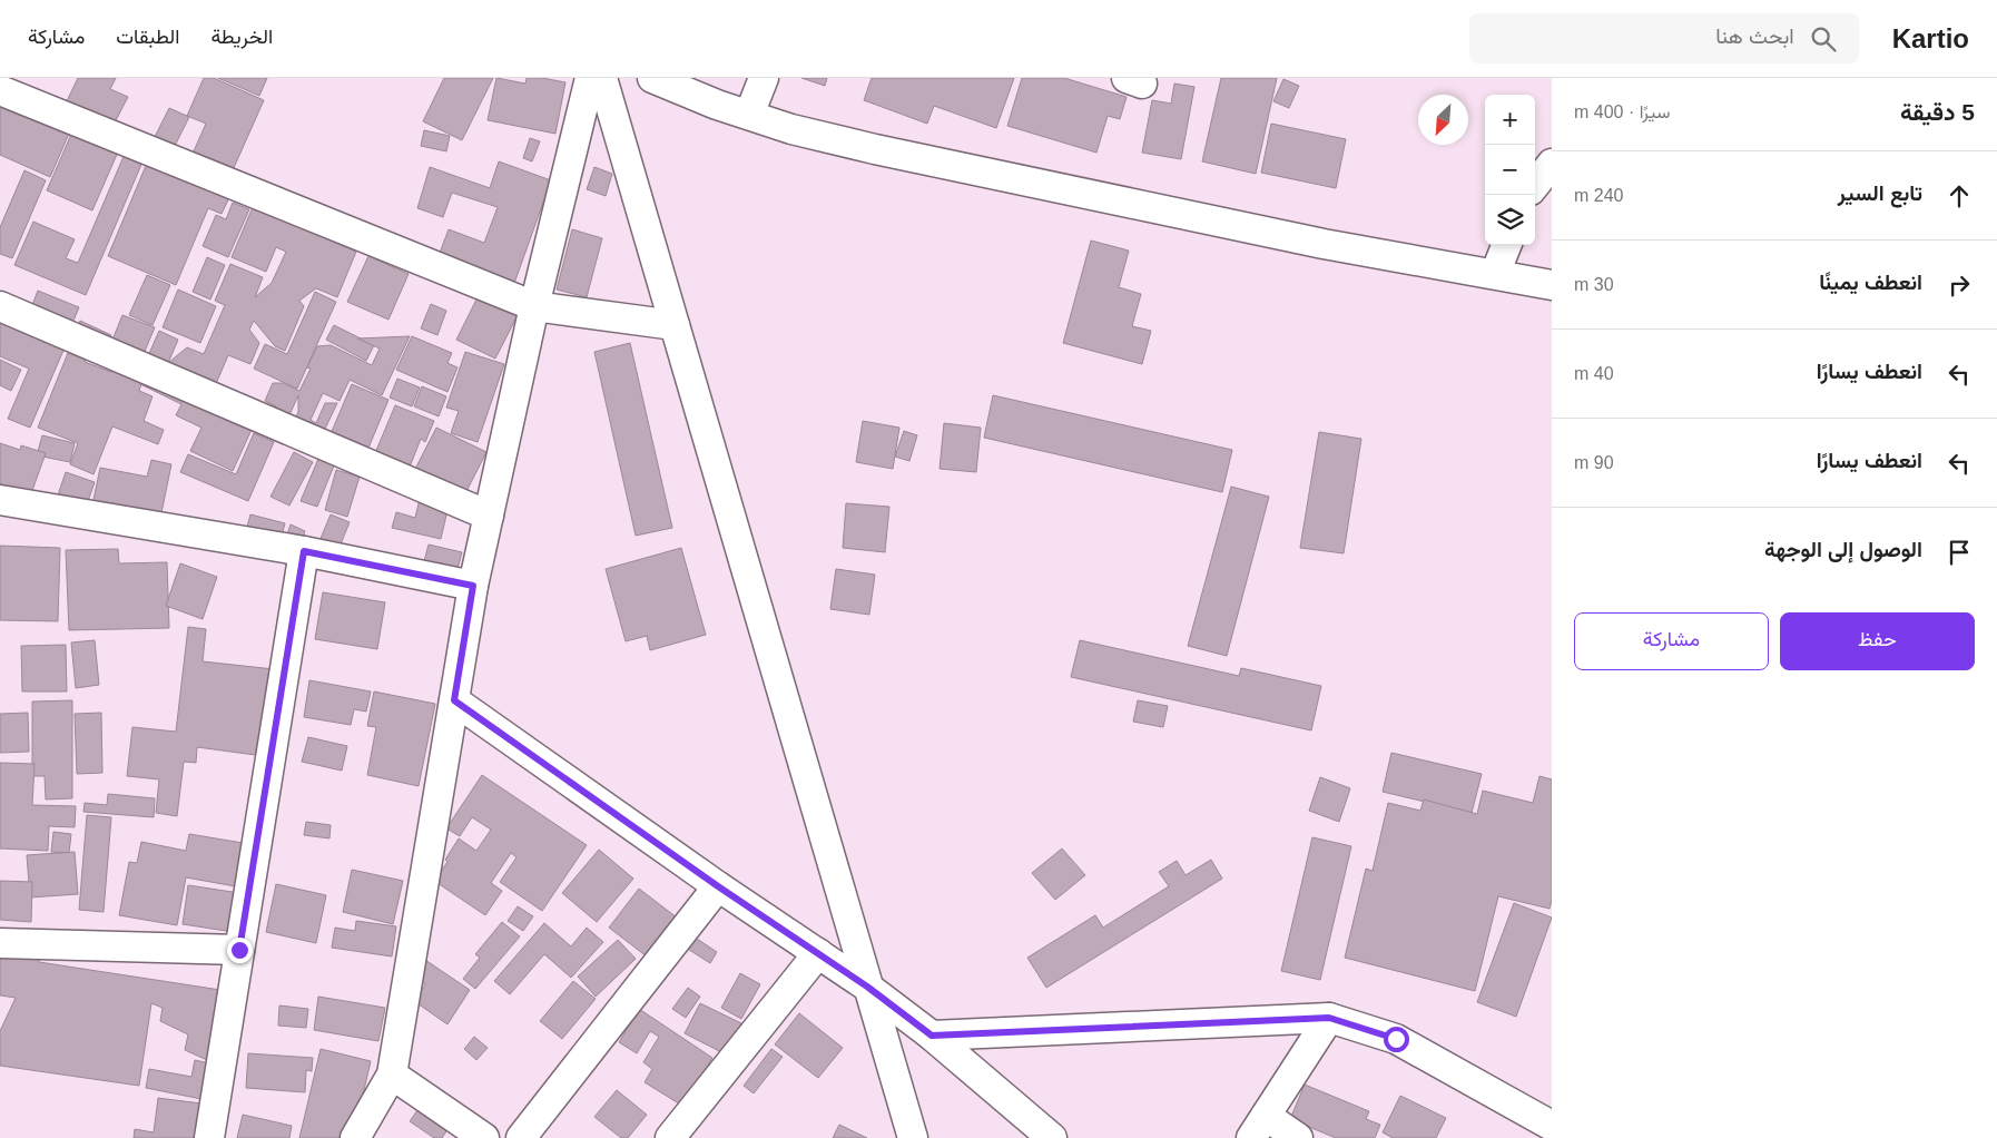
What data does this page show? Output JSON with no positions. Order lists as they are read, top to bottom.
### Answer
{
  "north": "bottom left",
  "page": {
    "header": "Kartio",
    "search": "ابحث هنا",
    "nav": ["الخريطة", "الطبقات", "مشاركة"],
    "heading": ["5 دقيقة", "سيرًا · 400 m"],
    "map_buttons": ["+", "−"],
    "list": [
      ["تابع السير", "240 m"],
      ["انعطف يمينًا", "30 m"],
      ["انعطف يسارًا", "40 m"],
      ["انعطف يسارًا", "90 m"],
      "الوصول إلى الوجهة"
    ],
    "buttons": ["حفظ", "مشاركة"]
  }
}
